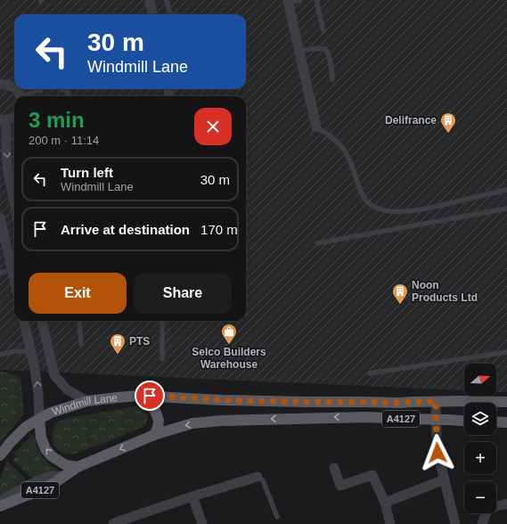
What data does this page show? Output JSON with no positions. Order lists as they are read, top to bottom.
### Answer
{
  "streets": {
    "main road": ["Windmill Lane", "A4127"]
  },
  "places": {
    "building": ["Delifrance", "Noon Products Ltd", "PTS"],
    "shop": ["Selco Builders Warehouse"]
  },
  "north": "right",
  "page": {
    "turn": ["30 m", "Windmill Lane"],
    "heading": ["3 min", "200 m · 11:14"],
    "list": [
      {
        "name": "Turn left",
        "note": "Windmill Lane",
        "value": "30 m"
      },
      {
        "name": "Arrive at destination",
        "value": "170 m"
      }
    ],
    "buttons": ["Exit", "Share"],
    "map_buttons": ["+", "−"]
  }
}
